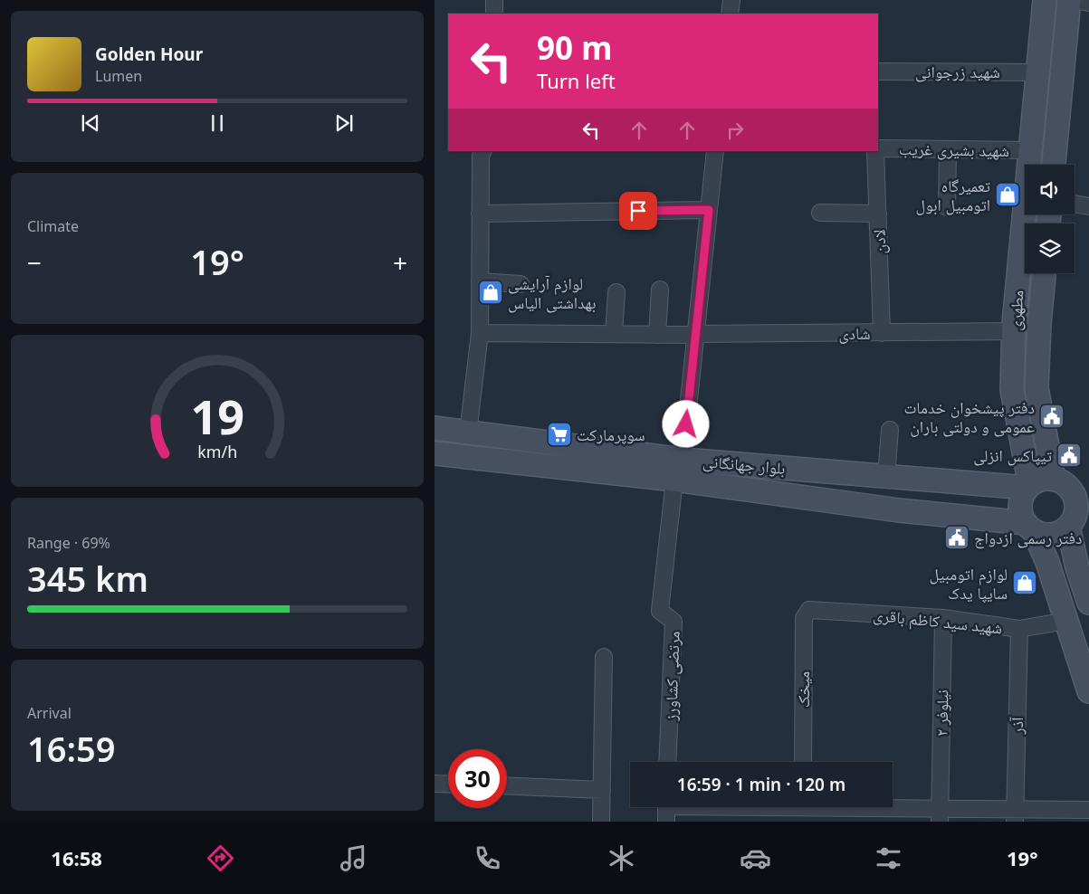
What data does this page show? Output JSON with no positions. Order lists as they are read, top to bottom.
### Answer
{
  "streets": {
    "main road": ["مطهری", "بلوار جهانگانی"],
    "street": [
      "شهید زرجوانی",
      "شهید بشیری غریب",
      "لادن",
      "شادی",
      "شهید سید کاظم باقری",
      "مرتضی کشاورز",
      "میخک",
      "نیلوفر ۲",
      "آذر"
    ]
  },
  "crossings": [
    ["شهید زرجوانی", "مطهری"],
    ["شهید بشیری غریب", "مطهری"],
    ["لادن", "شادی"],
    ["مطهری", "شادی"],
    ["مطهری", "بلوار جهانگانی"],
    ["بلوار جهانگانی", "مرتضی کشاورز"],
    ["شهید سید کاظم باقری", "میخک"],
    ["شهید سید کاظم باقری", "نیلوفر ۲"],
    ["شهید سید کاظم باقری", "آذر"]
  ],
  "places": {
    "shop": ["تعمیرگاه اتومبیل ابول", "لوازم آرایشی بهداشتی الیاس", "لوازم اتومبیل سایپا یدک"],
    "public building": ["دفتر پیشخوان خدمات عمومی و دولتی باران", "تیپاکس انزلی", "دفتر رسمی ازدواج"],
    "supermarket": ["سوپرمارکت"]
  },
  "page": {
    "turn": ["90 m", "Turn left"],
    "song": ["Golden Hour", "Lumen"],
    "tile": [
      "Climate",
      ["Range · 69%", "345 km"],
      ["Arrival", "16:59"]
    ],
    "heat": ["−", "19°", "+"],
    "limit": "30",
    "trip": "16:59 · 1 min · 120 m",
    "tabs": ["16:58", "19°"],
    "gauge": ["19", "km/h"]
  }
}
